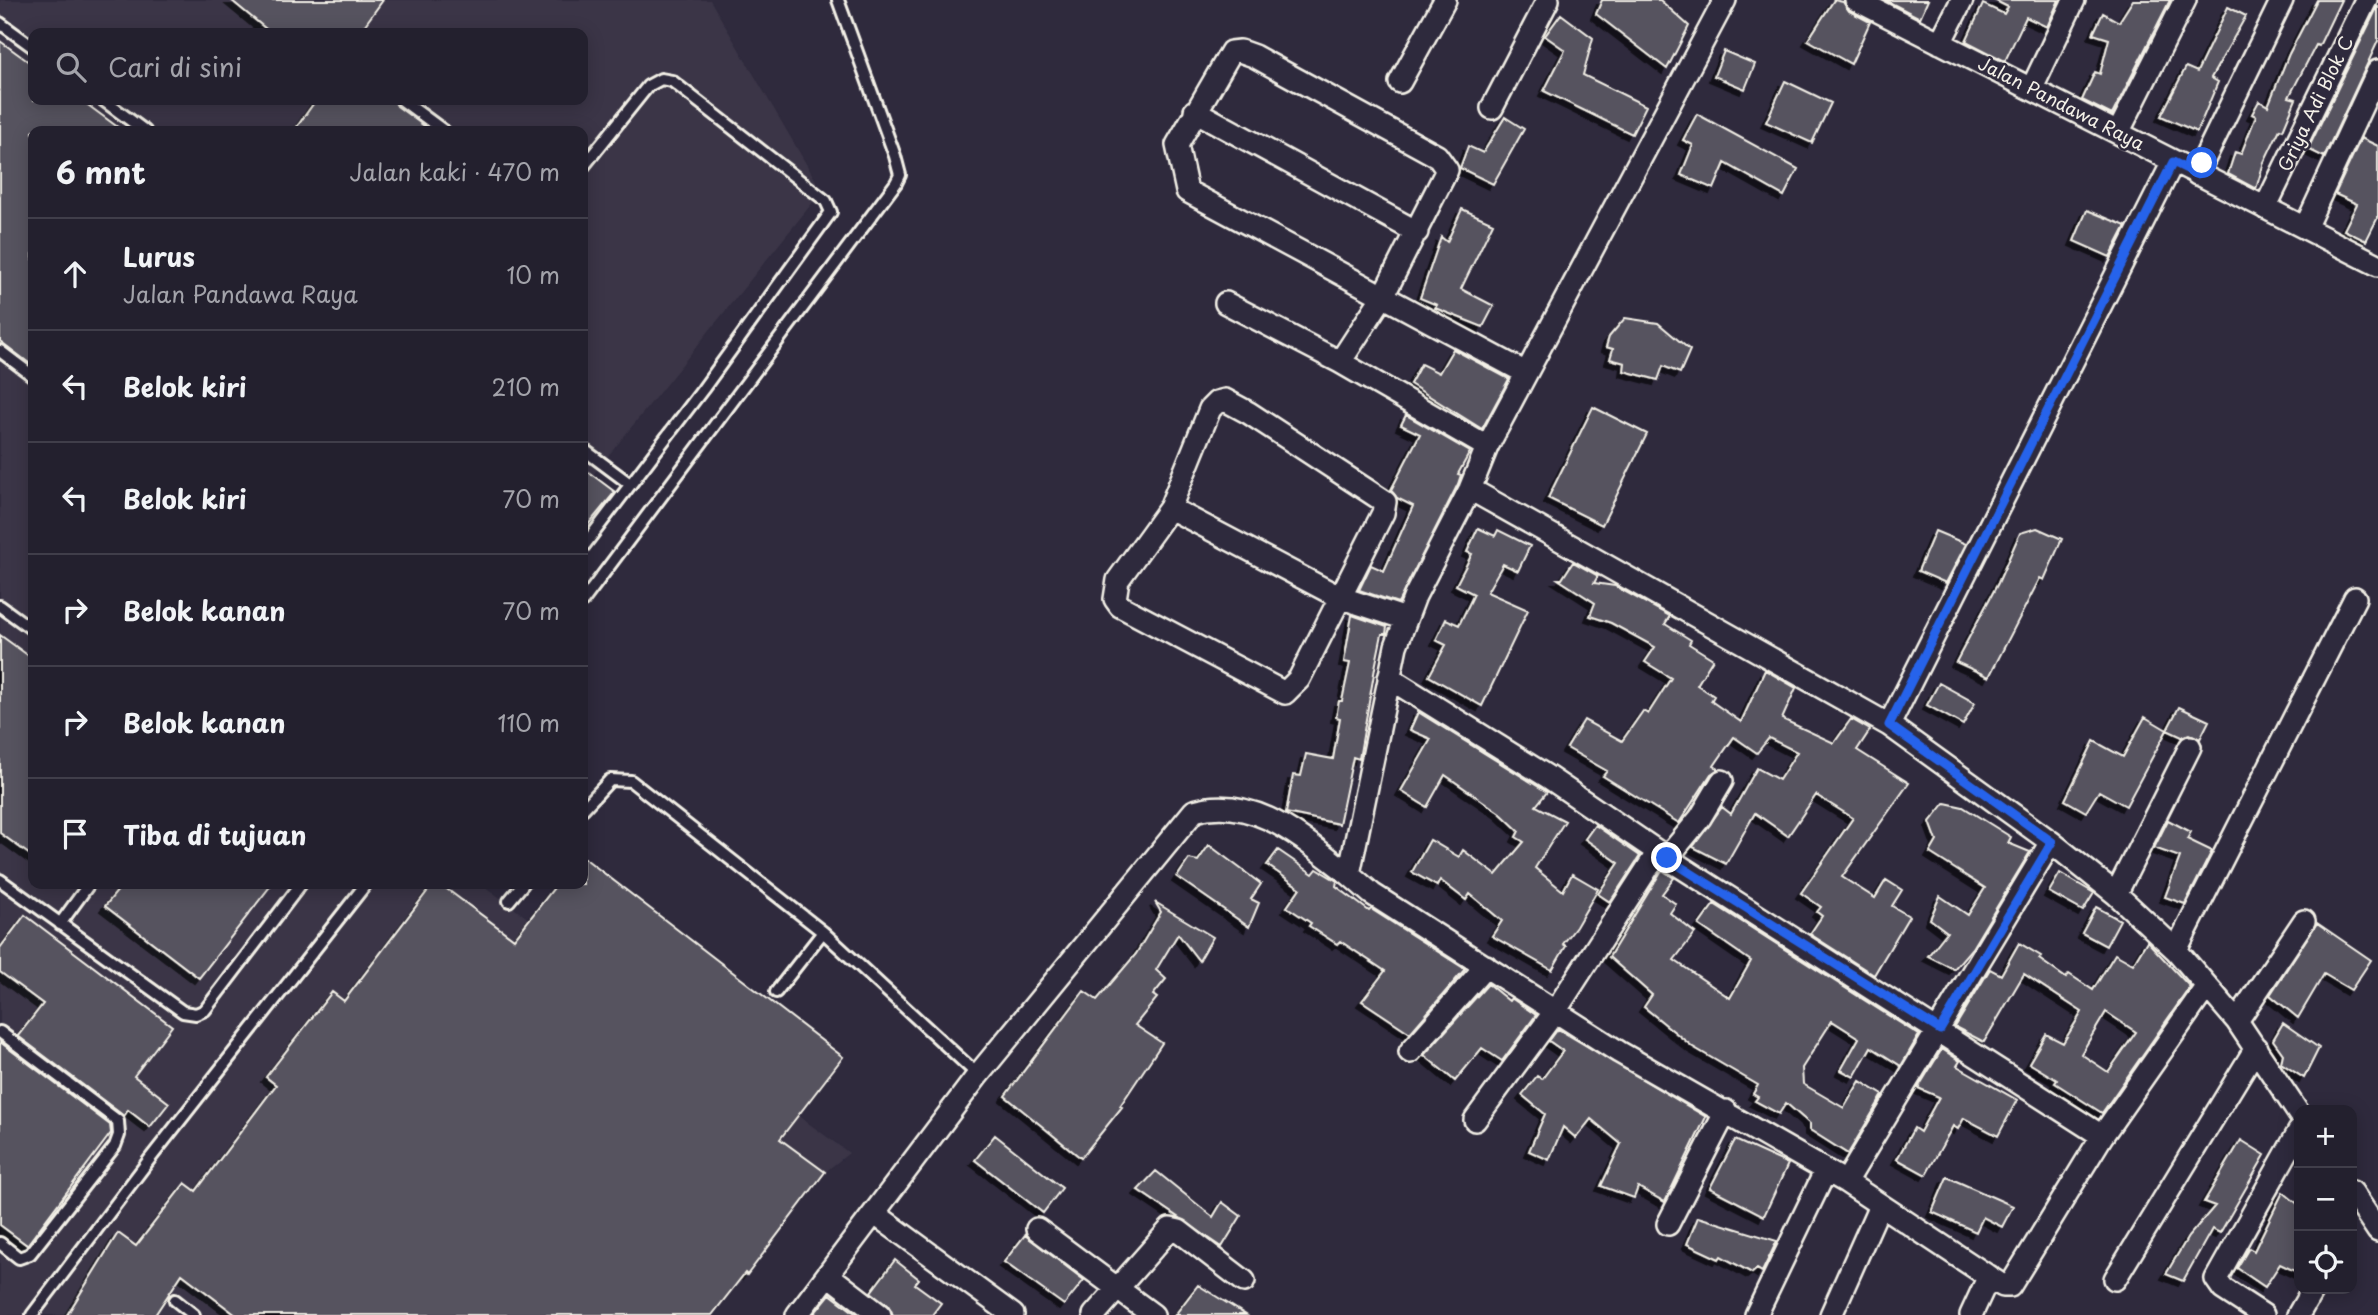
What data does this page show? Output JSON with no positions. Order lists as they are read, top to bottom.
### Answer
{
  "streets": {
    "street": ["Jalan Pandawa Raya", "Griya Adi Blok C"]
  },
  "crossings": [
    ["Jalan Pandawa Raya", "Griya Adi Blok C"]
  ],
  "page": {
    "search": "Cari di sini",
    "heading": ["6 mnt", "Jalan kaki · 470 m"],
    "list": [
      ["Lurus", "Jalan Pandawa Raya", "10 m"],
      ["Belok kiri", "210 m"],
      ["Belok kiri", "70 m"],
      ["Belok kanan", "70 m"],
      ["Belok kanan", "110 m"],
      "Tiba di tujuan"
    ],
    "map_buttons": ["+", "−"]
  }
}
